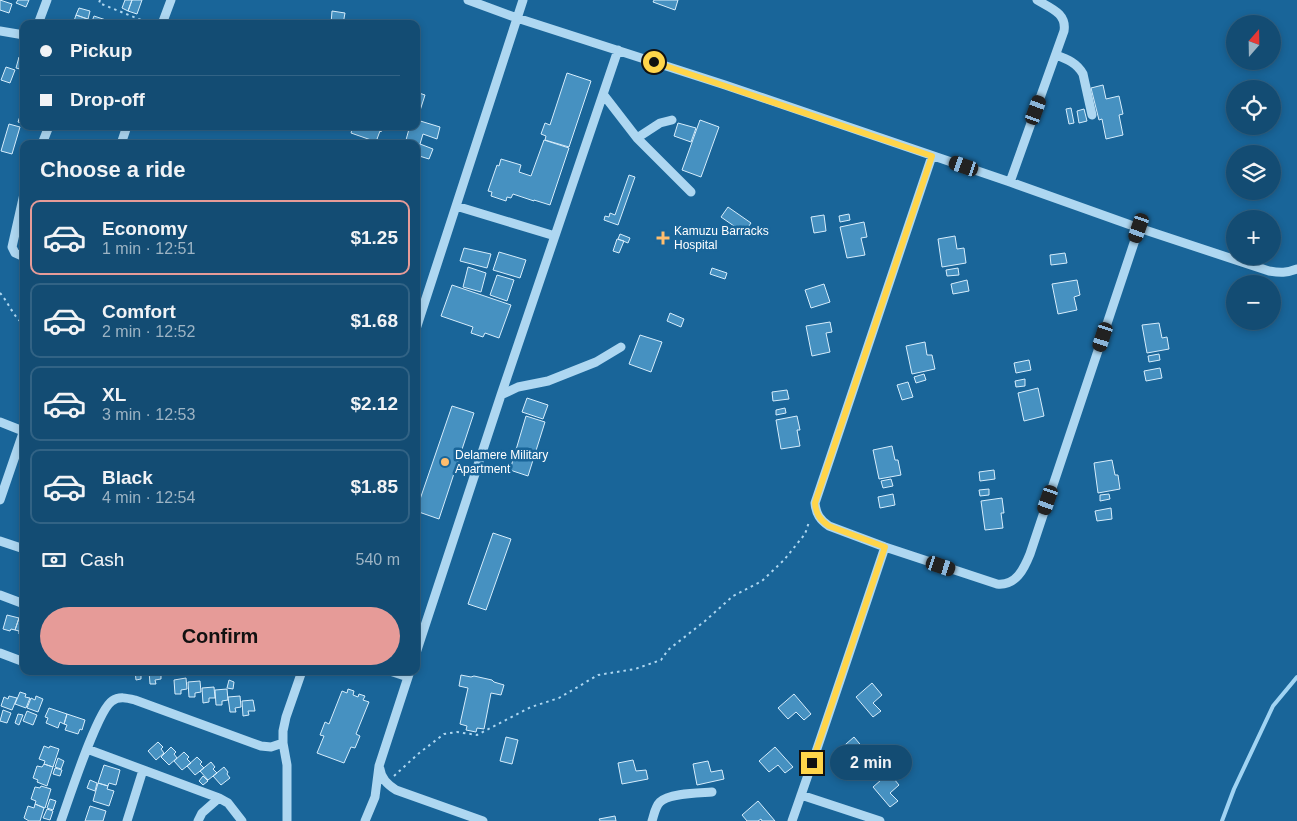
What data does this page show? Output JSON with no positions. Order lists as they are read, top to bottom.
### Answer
{
  "places": {
    "health": ["Kamuzu Barracks Hospital"],
    "other": ["Delamere Military Apartment"]
  },
  "north": "top",
  "page": {
    "map_buttons": ["+", "−"],
    "banner": ["Pickup", "Drop-off"],
    "heading": "Choose a ride",
    "list": [
      {
        "name": "Economy",
        "note": "1 min · 12:51",
        "value": "$1.25"
      },
      {
        "name": "Comfort",
        "note": "2 min · 12:52",
        "value": "$1.68"
      },
      {
        "name": "XL",
        "note": "3 min · 12:53",
        "value": "$2.12"
      },
      {
        "name": "Black",
        "note": "4 min · 12:54",
        "value": "$1.85"
      }
    ],
    "pay": ["Cash", "540 m"],
    "buttons": "Confirm",
    "bubble": "2 min"
  }
}
